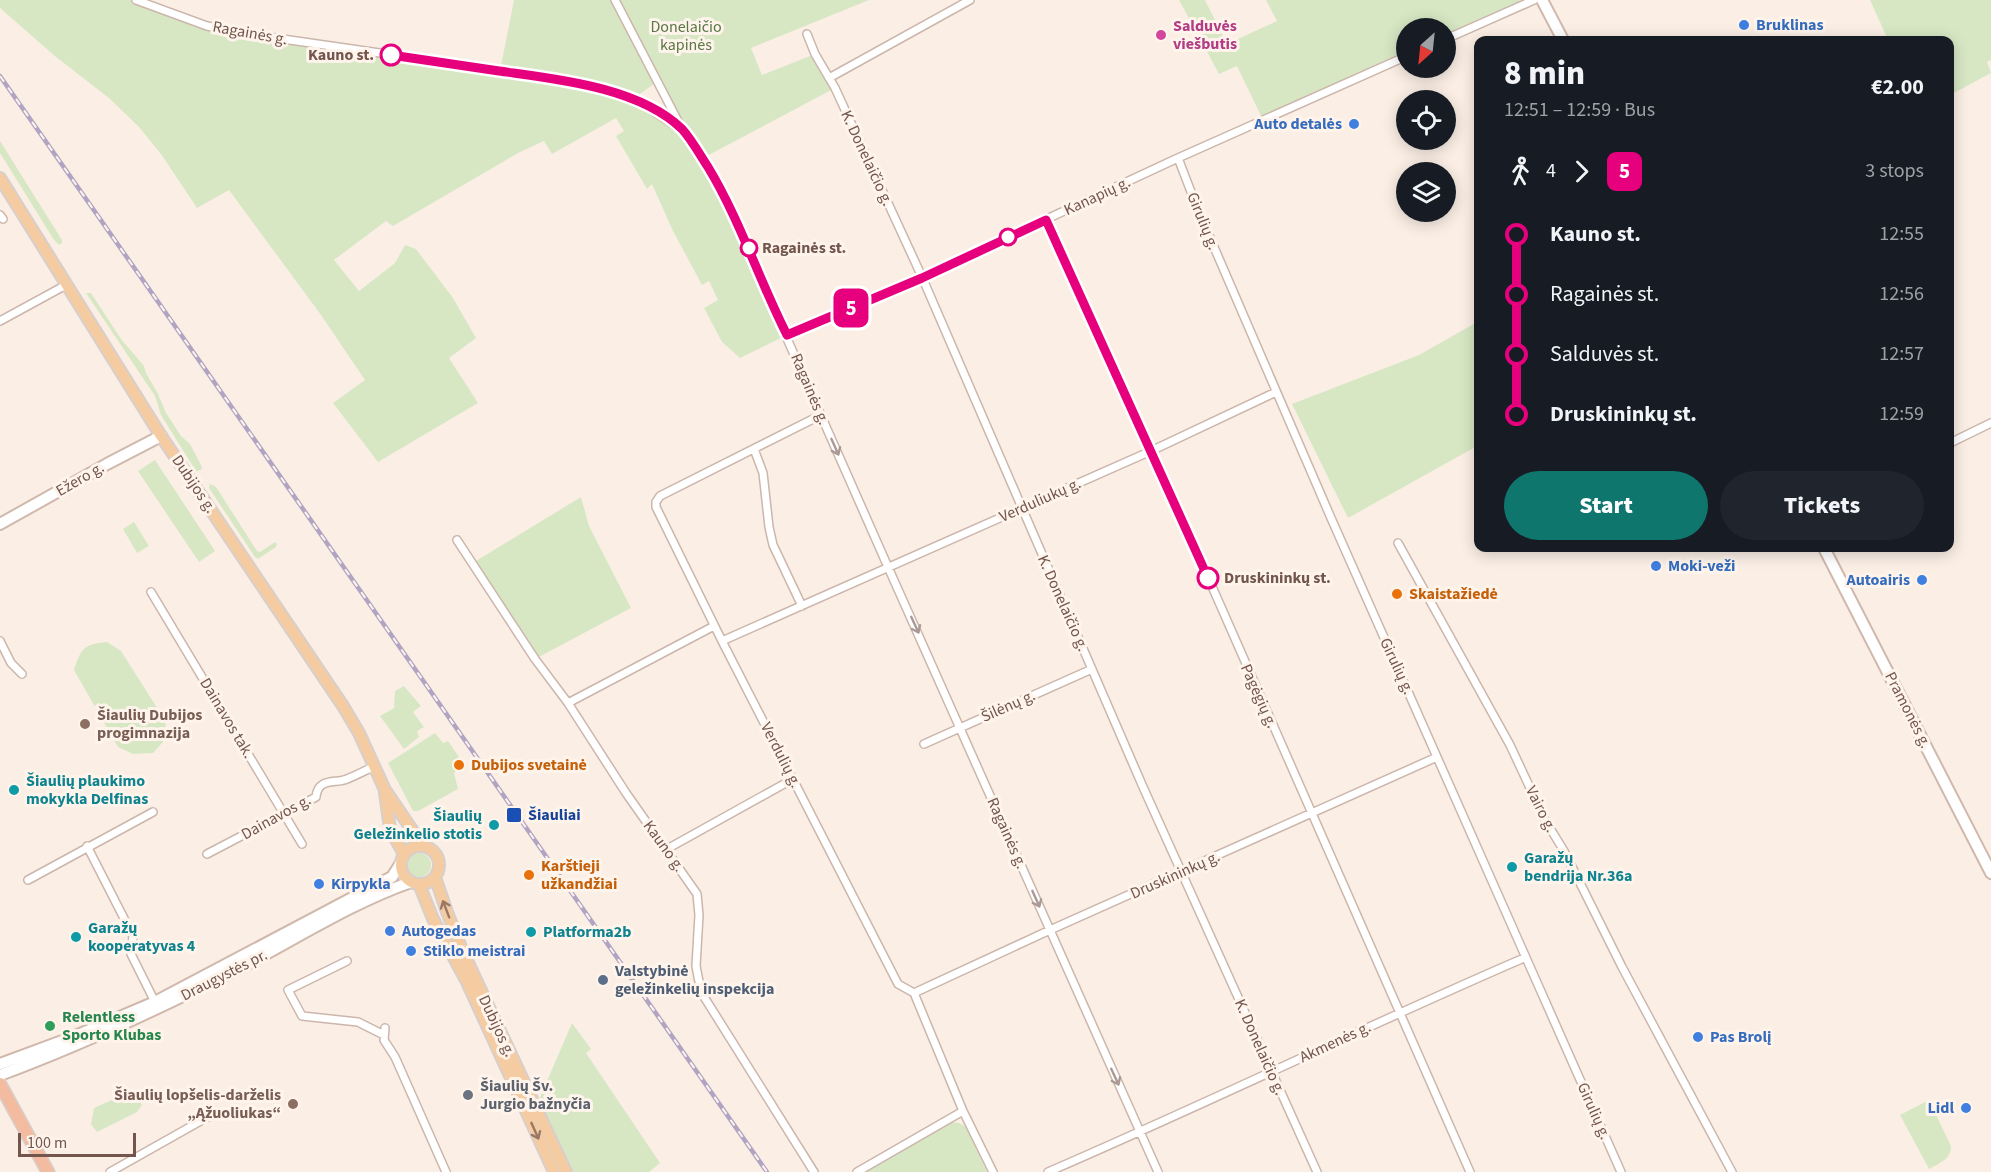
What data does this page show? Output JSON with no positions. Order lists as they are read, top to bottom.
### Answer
{
  "streets": {
    "main road": [
      "Ežero g.",
      "Dubijos g.",
      "Pramonės g.",
      "Draugystės pr."
    ],
    "street": [
      "Ragainės g.",
      "K. Donelaičio g.",
      "Kanapių g.",
      "Girulių g.",
      "Verduliukų g.",
      "Pagėgių g.",
      "Šilėnų g.",
      "Dainavos tak.",
      "Verdulių g.",
      "Vairo g.",
      "Dainavos g.",
      "Kauno g.",
      "Druskininkų g.",
      "Akmenės g."
    ]
  },
  "crossings": [
    ["Ragainės g.", "Kanapių g."],
    ["Ragainės g.", "Verduliukų g."],
    ["Ragainės g.", "Šilėnų g."],
    ["Ragainės g.", "Verdulių g."],
    ["Ragainės g.", "Druskininkų g."],
    ["Ragainės g.", "Akmenės g."],
    ["K. Donelaičio g.", "Kanapių g."],
    ["K. Donelaičio g.", "Verduliukų g."],
    ["K. Donelaičio g.", "Šilėnų g."],
    ["K. Donelaičio g.", "Druskininkų g."],
    ["K. Donelaičio g.", "Akmenės g."],
    ["Kanapių g.", "Girulių g."],
    ["Kanapių g.", "Pagėgių g."],
    ["Girulių g.", "Verduliukų g."],
    ["Girulių g.", "Druskininkų g."],
    ["Girulių g.", "Akmenės g."],
    ["Ežero g.", "Dubijos g."],
    ["Dubijos g.", "Dainavos g."],
    ["Dubijos g.", "Draugystės pr."],
    ["Verduliukų g.", "Pagėgių g."],
    ["Verduliukų g.", "Verdulių g."],
    ["Pagėgių g.", "Druskininkų g."],
    ["Pagėgių g.", "Akmenės g."],
    ["Dainavos tak.", "Dainavos g."],
    ["Verdulių g.", "Druskininkų g."]
  ],
  "one_way": ["Ragainės g."],
  "parks": ["Donelaičio kapinės"],
  "places": {
    "other": [
      "Bruklinas",
      "Salduvės viešbutis",
      "Kauno st.",
      "Auto detalės",
      "Ragainės st.",
      "Moki-veži",
      "Druskininkų st.",
      "Autoairis",
      "Skaistažiedė",
      "Šiaulių Dubijos progimnazija",
      "Dubijos svetainė",
      "Šiaulių plaukimo mokykla Delfinas",
      "Šiaulių Geležinkelio stotis",
      "Garažų bendrija Nr.36a",
      "Karštieji užkandžiai",
      "Kirpykla",
      "Autogedas",
      "Platforma2b",
      "Garažų kooperatyvas 4",
      "Stiklo meistrai",
      "Valstybinė geležinkelių inspekcija",
      "Relentless Sporto Klubas",
      "Pas Brolį",
      "Šiaulių Šv. Jurgio bažnyčia",
      "Šiaulių lopšelis-darželis „Ąžuoliukas“",
      "Lidl"
    ],
    "transit": ["Šiauliai"]
  },
  "lines": ["bus line 5"],
  "scale_bar": "100 m",
  "north": "bottom left",
  "page": {
    "on_map": "5",
    "heading": ["8 min", "12:51 – 12:59 · Bus", "€2.00"],
    "legs": ["4", "5", "3 stops"],
    "list": [
      {
        "name": "Kauno st.",
        "value": "12:55"
      },
      {
        "name": "Ragainės st.",
        "value": "12:56"
      },
      {
        "name": "Salduvės st.",
        "value": "12:57"
      },
      {
        "name": "Druskininkų st.",
        "value": "12:59"
      }
    ],
    "buttons": ["Start", "Tickets"],
    "scale": "100 m"
  }
}
